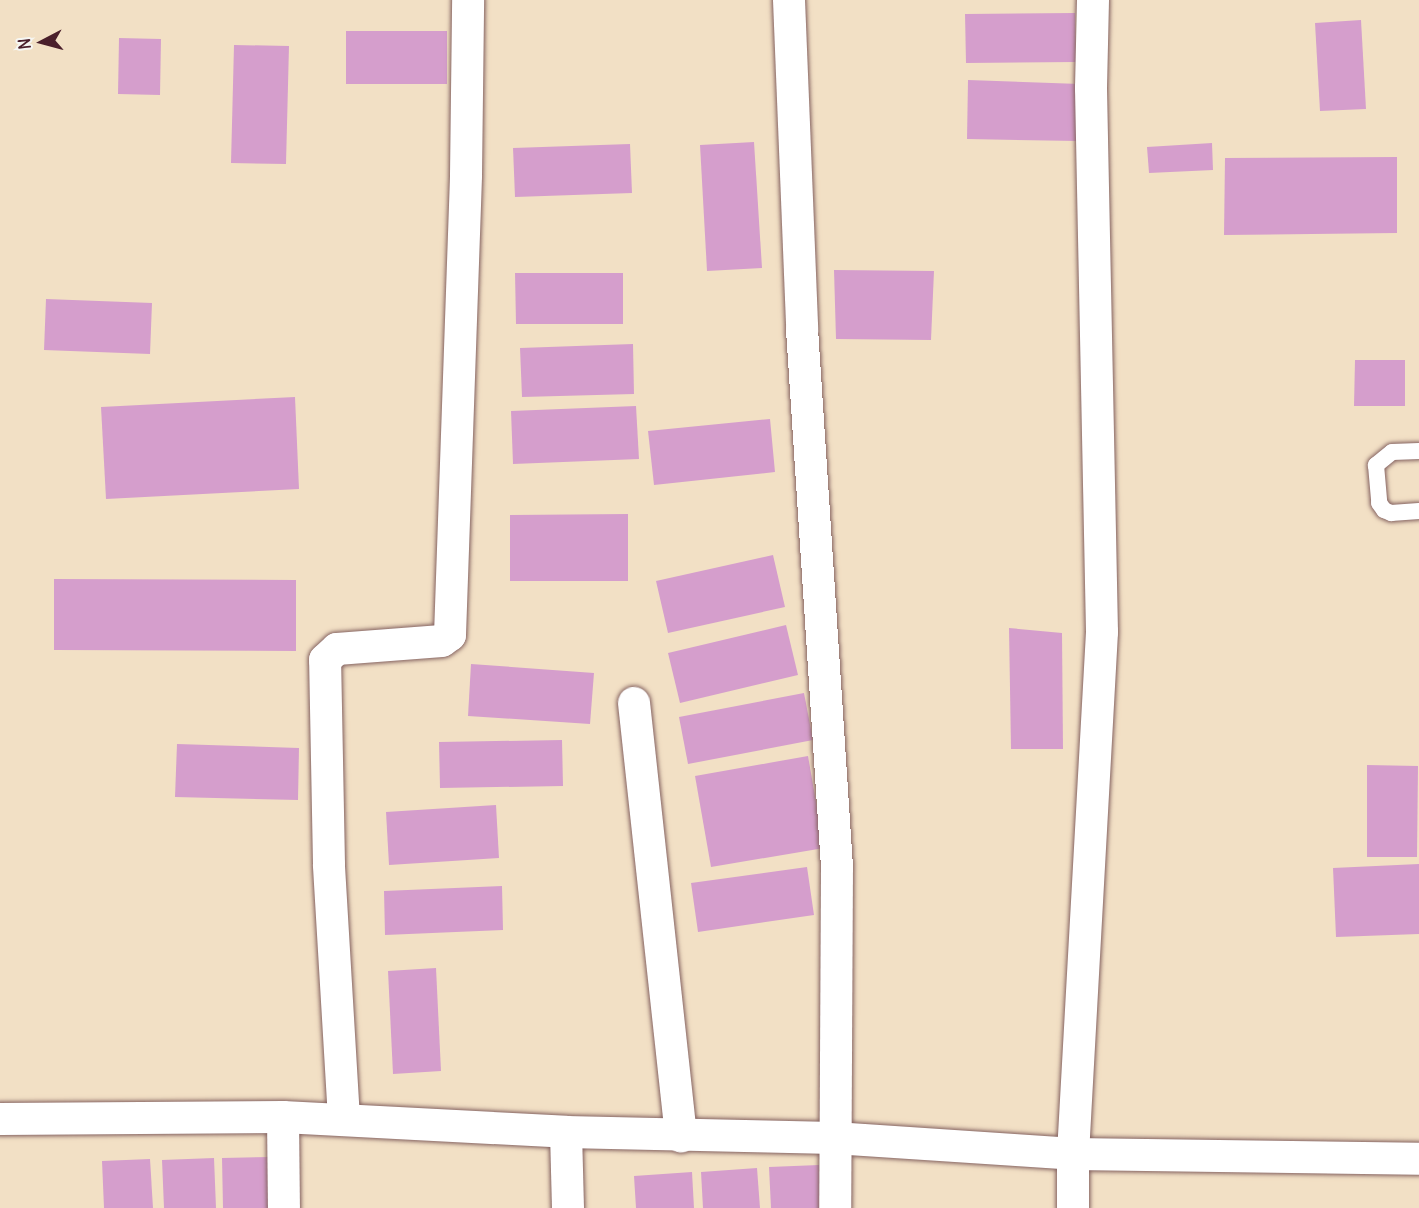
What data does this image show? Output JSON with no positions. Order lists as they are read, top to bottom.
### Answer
{
  "north": "left"
}
